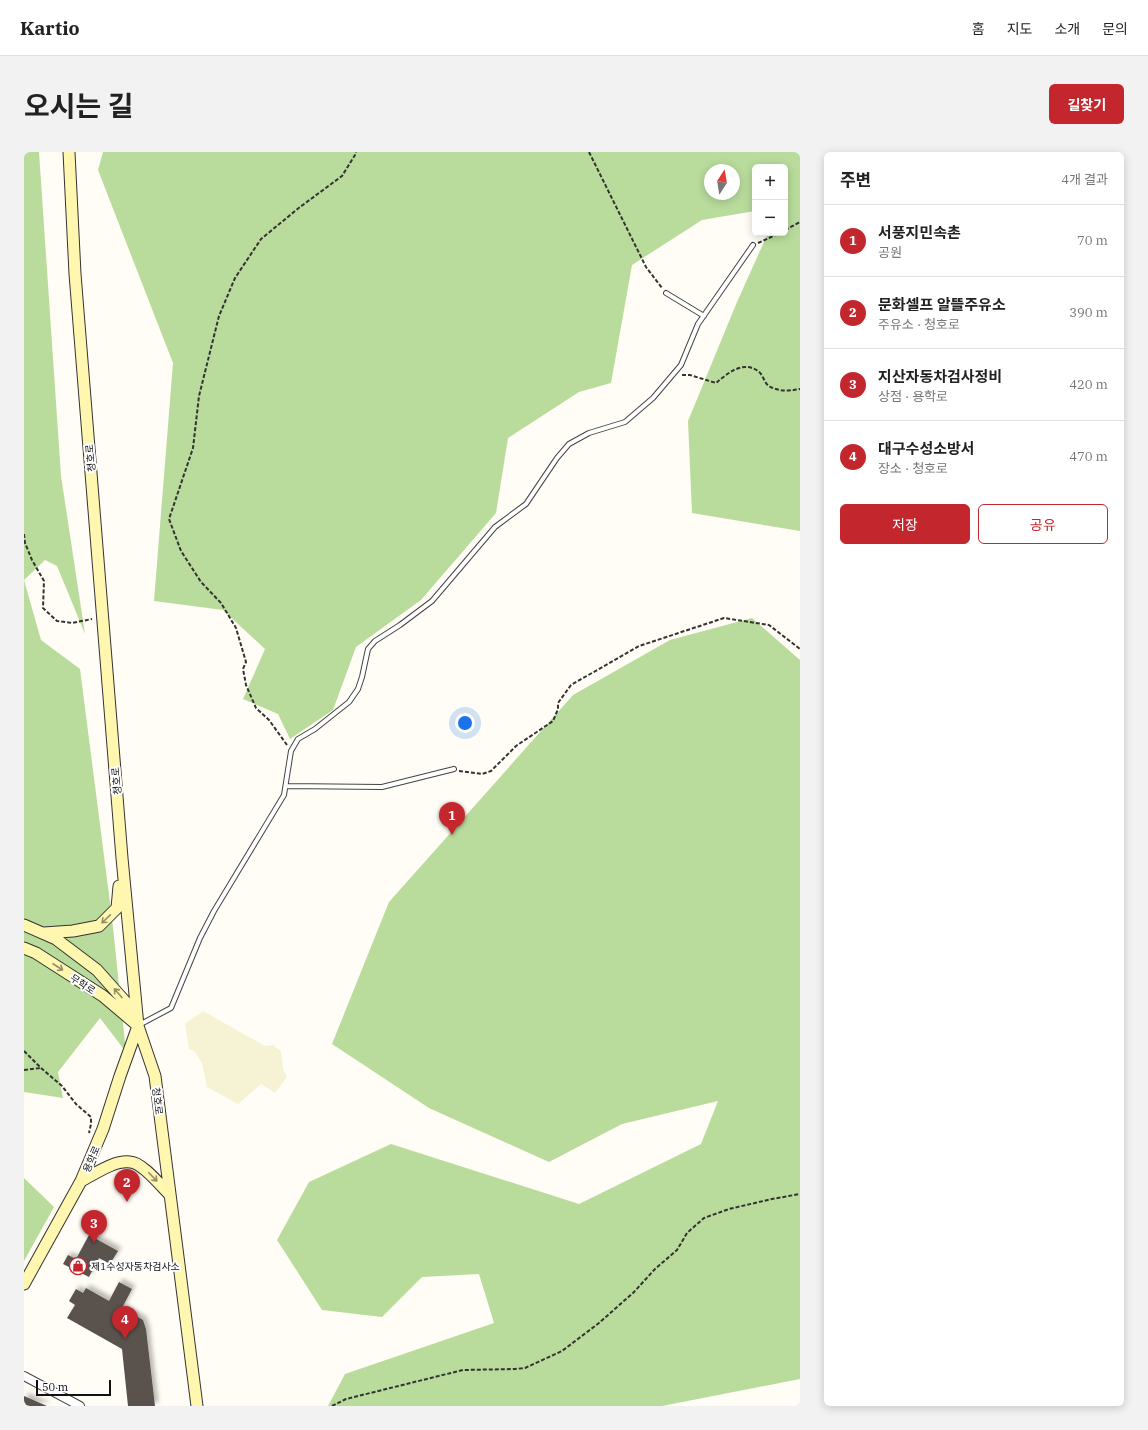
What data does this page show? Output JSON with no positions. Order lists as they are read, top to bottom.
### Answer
{
  "streets": {
    "main road": ["청호로", "무학로", "용학로"]
  },
  "crossings": [
    ["청호로", "무학로"],
    ["청호로", "용학로"],
    ["무학로", "용학로"]
  ],
  "places": {
    "shop": ["제1수성자동차검사소"]
  },
  "scale_bar": "50 m",
  "north": "top",
  "page": {
    "header": "Kartio",
    "nav": [
      "홈",
      "지도",
      "소개",
      "문의"
    ],
    "title": "오시는 길",
    "buttons": [
      "길찾기",
      ["저장", "공유"]
    ],
    "heading": ["주변", "4개 결과"],
    "map_buttons": ["+", "−"],
    "list": [
      {
        "mark": "1",
        "name": "서풍지민속촌",
        "note": "공원",
        "value": "70 m"
      },
      {
        "mark": "2",
        "name": "문화셀프 알뜰주유소",
        "note": "주유소 · 청호로",
        "value": "390 m"
      },
      {
        "mark": "3",
        "name": "지산자동차검사정비",
        "note": "상점 · 용학로",
        "value": "420 m"
      },
      {
        "mark": "4",
        "name": "대구수성소방서",
        "note": "장소 · 청호로",
        "value": "470 m"
      }
    ],
    "pins": [
      "1",
      "2",
      "3",
      "4"
    ],
    "scale": "50 m"
  }
}
